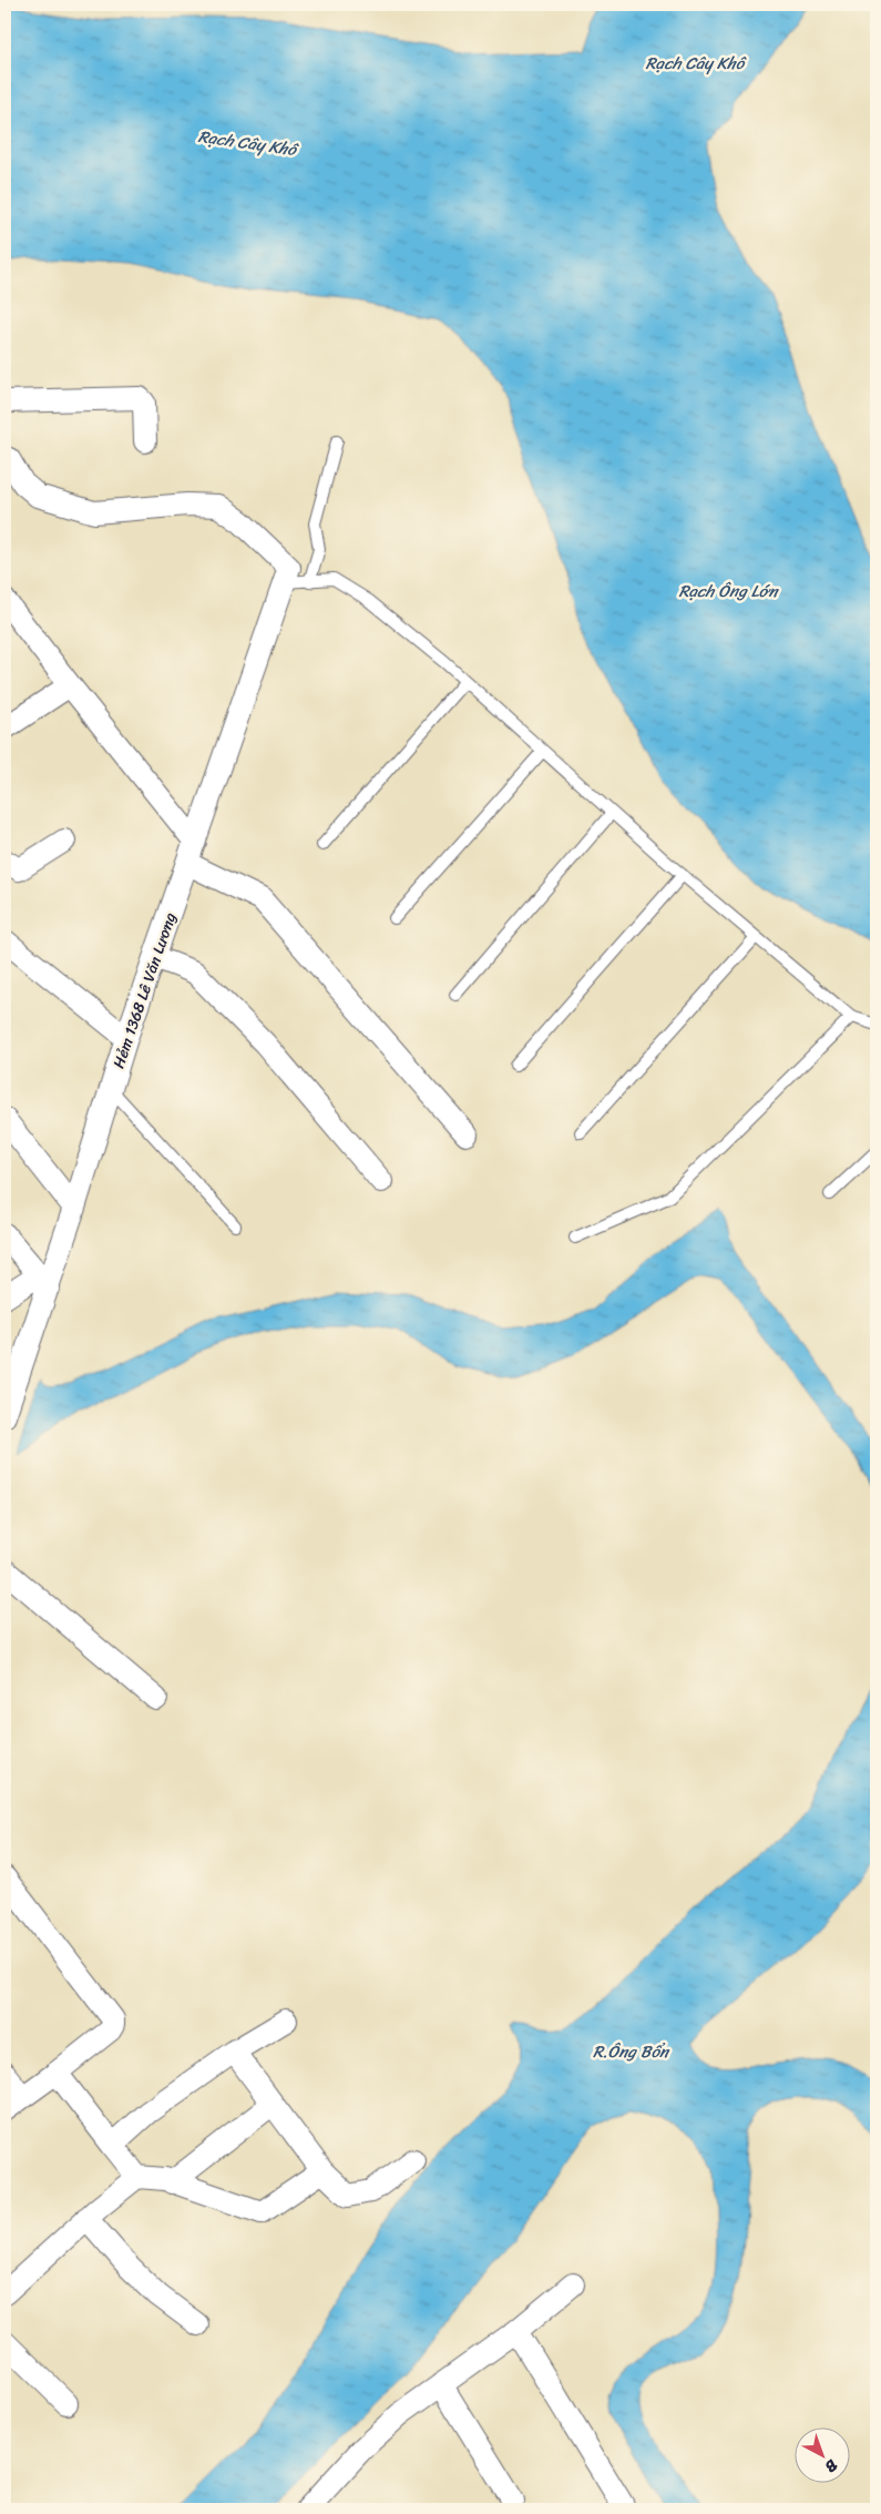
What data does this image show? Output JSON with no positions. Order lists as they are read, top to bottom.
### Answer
{
  "streets": {
    "street": ["Hẻm 1368 Lê Văn Lương"]
  },
  "water": ["Rạch Cây Khô", "Rạch Ông Lớn", "R.Ông Bổn"],
  "north": "bottom right"
}
